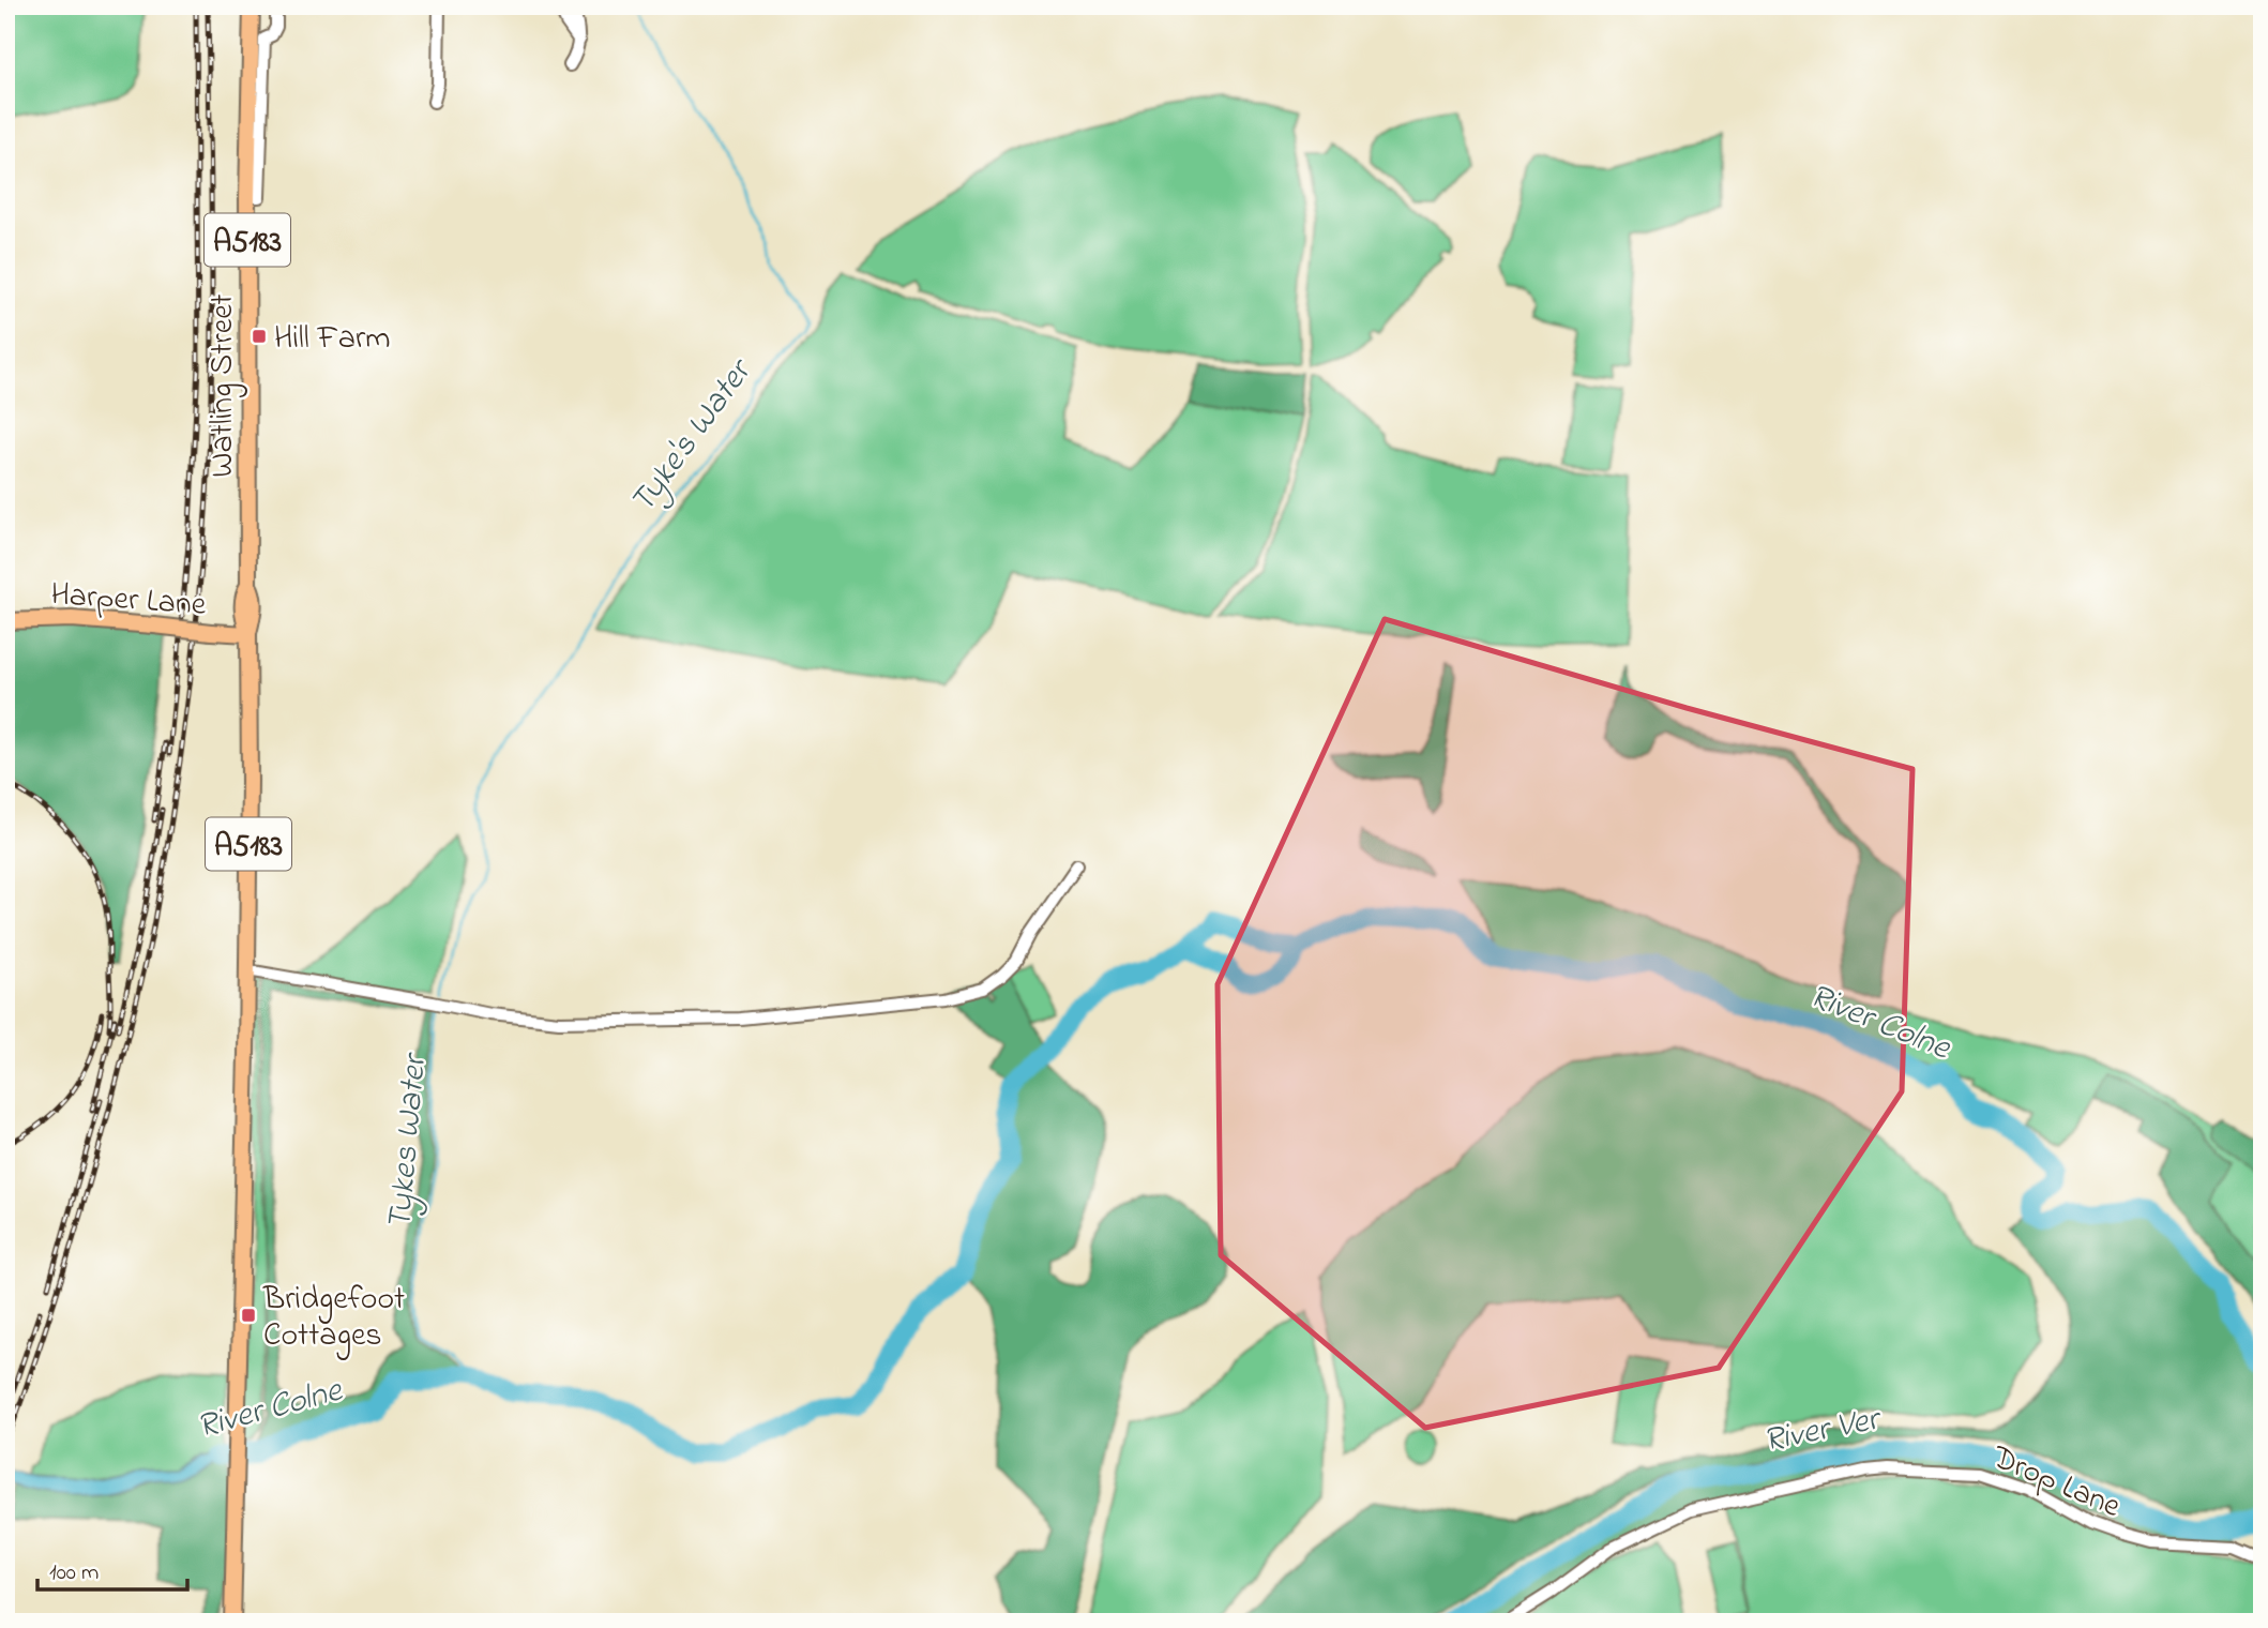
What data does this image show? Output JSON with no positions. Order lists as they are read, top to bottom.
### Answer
{
  "streets": {
    "main road": ["A5183", "Watling Street", "Harper Lane"],
    "street": ["Drop Lane"]
  },
  "crossings": [
    ["A5183", "Watling Street"],
    ["A5183", "Harper Lane"],
    ["Watling Street", "Harper Lane"]
  ],
  "water": [
    "Tyke's Water",
    "River Colne",
    "Tykes Water",
    "River Ver"
  ],
  "places": {
    "transit": ["Hill Farm", "Bridgefoot Cottages"]
  },
  "scale_bar": "100 m"
}
